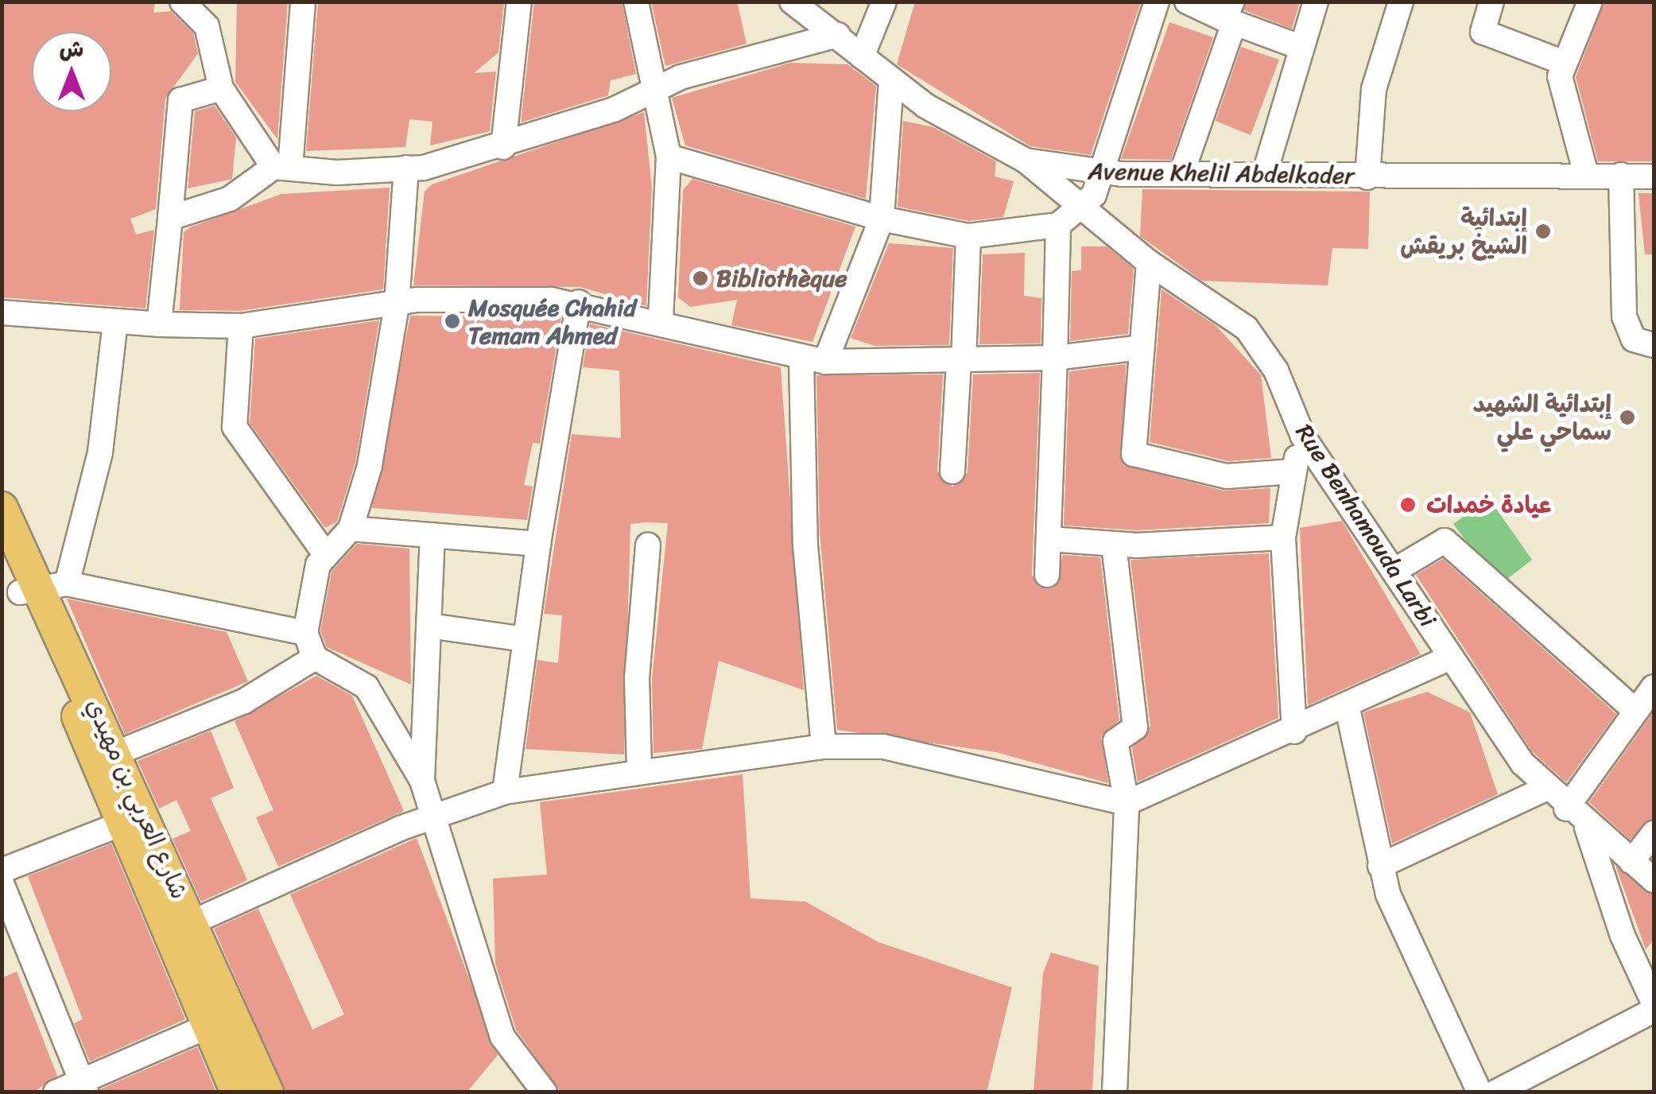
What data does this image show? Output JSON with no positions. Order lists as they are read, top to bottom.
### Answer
{
  "streets": {
    "main road": ["شارع العربي بن مهيدي"],
    "street": ["Avenue Khelil Abdelkader", "Rue Benhamouda Larbi"]
  },
  "crossings": [
    ["Avenue Khelil Abdelkader", "Rue Benhamouda Larbi"]
  ],
  "places": [
    "إبتدائية الشيخ بريقش",
    "Bibliothèque",
    "Mosquée Chahid Temam Ahmed",
    "إبتدائية الشهيد سماحي علي",
    "عيادة خمدات"
  ],
  "north": "top"
}
